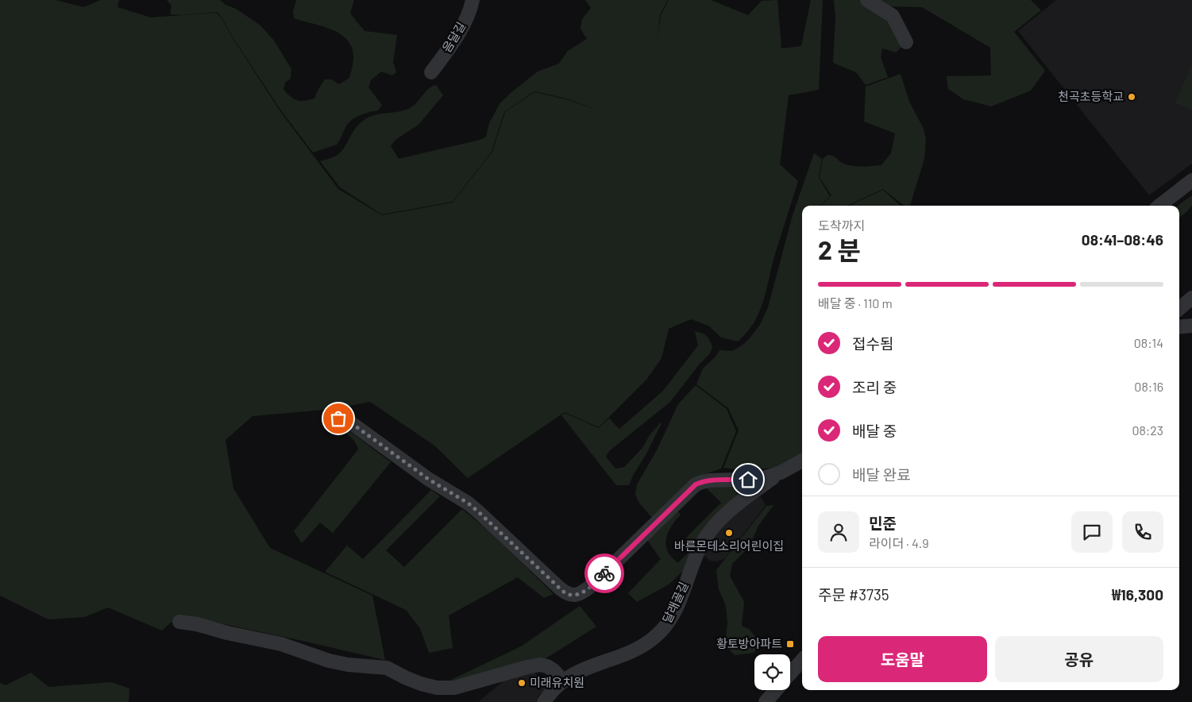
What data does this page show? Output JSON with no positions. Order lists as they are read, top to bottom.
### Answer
{
  "streets": {
    "street": ["음달길", "달래골길"]
  },
  "places": {
    "other": ["천곡초등학교", "바른몬테소리어린이집", "미래유치원"],
    "transit": ["황토방아파트"]
  },
  "page": {
    "heading": ["2 분", "도착까지", "08:41–08:46"],
    "panel": [
      "민준",
      "라이더 · 4.9",
      "주문 #3735",
      "₩16,300"
    ],
    "bar": "배달 중 · 110 m",
    "list": [
      ["접수됨", "08:14"],
      ["조리 중", "08:16"],
      ["배달 중", "08:23"],
      "배달 완료"
    ],
    "buttons": ["도움말", "공유"]
  }
}
